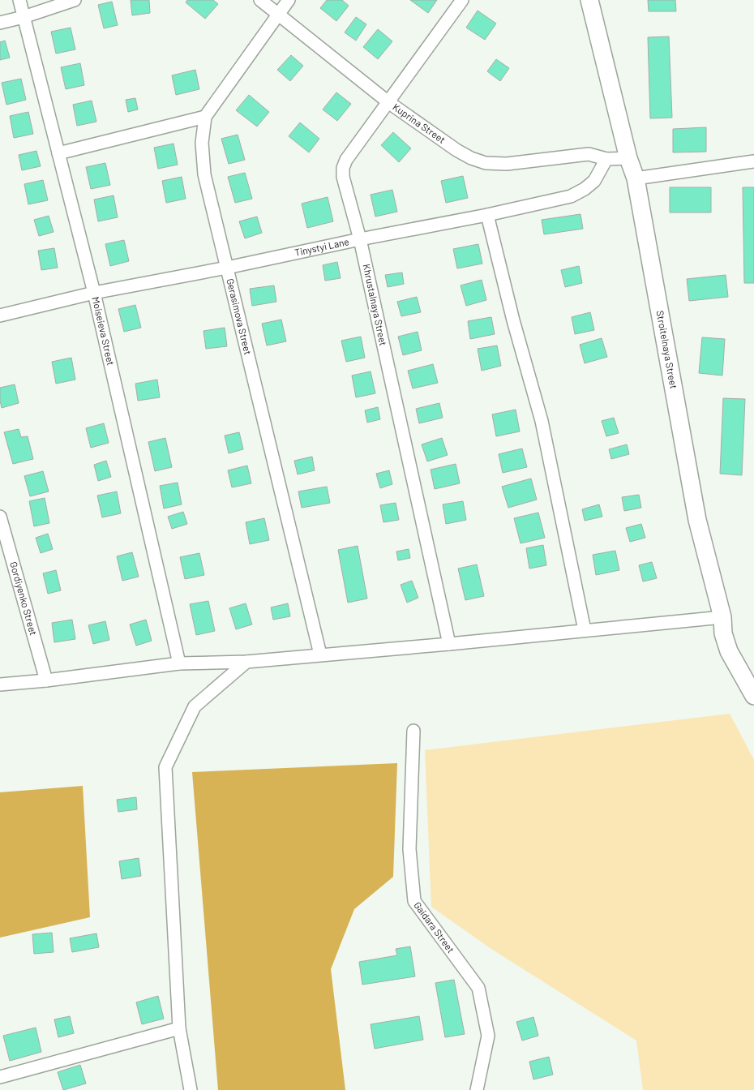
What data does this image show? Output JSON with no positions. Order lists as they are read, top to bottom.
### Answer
{
  "streets": {
    "main road": ["Stroitelnaya Street"],
    "street": [
      "Kuprina Street",
      "Tinystyi Lane",
      "Khrustalnaya Street",
      "Gerasimova Street",
      "Moiseieva Street",
      "Gordiyenko Street",
      "Gaidara Street"
    ]
  },
  "crossings": [
    ["Kuprina Street", "Tinystyi Lane"],
    ["Kuprina Street", "Khrustalnaya Street"],
    ["Kuprina Street", "Gerasimova Street"],
    ["Tinystyi Lane", "Khrustalnaya Street"],
    ["Tinystyi Lane", "Gerasimova Street"],
    ["Tinystyi Lane", "Moiseieva Street"]
  ]
}
